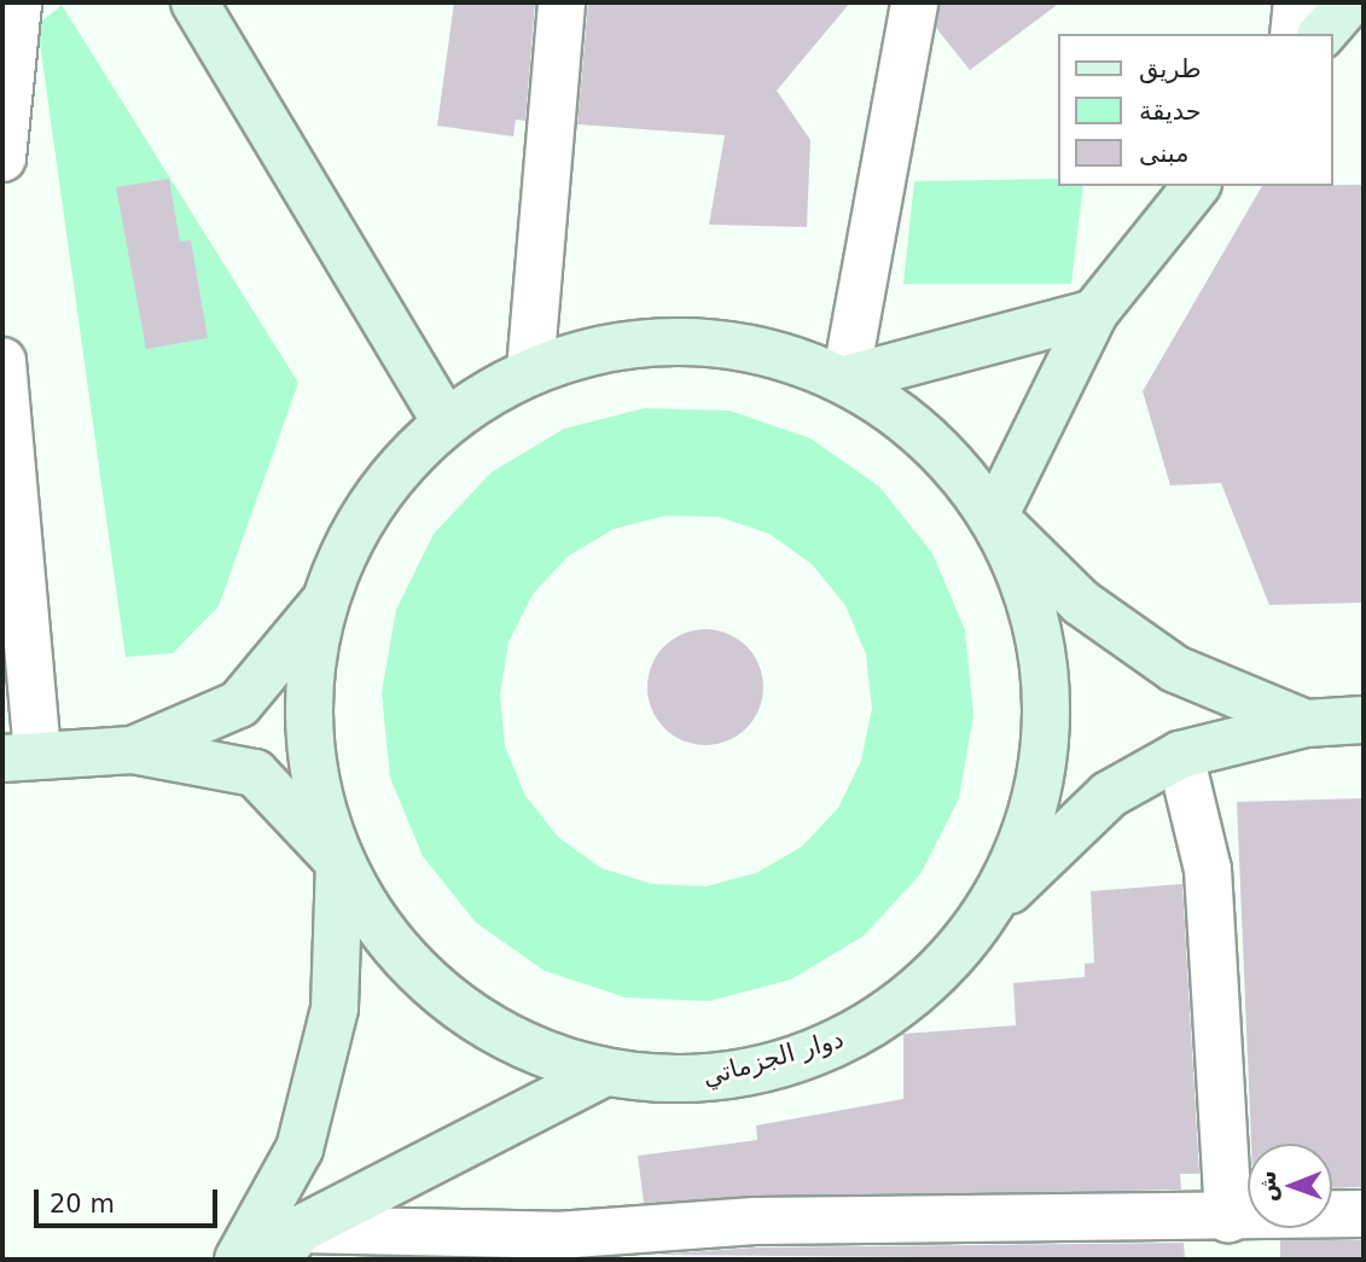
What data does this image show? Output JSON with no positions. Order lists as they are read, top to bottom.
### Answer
{
  "streets": {
    "main road": ["دوار الجزماتي"]
  },
  "legend": ["طريق", "حديقة", "مبنى"],
  "scale_bar": "20 m",
  "north": "left"
}
